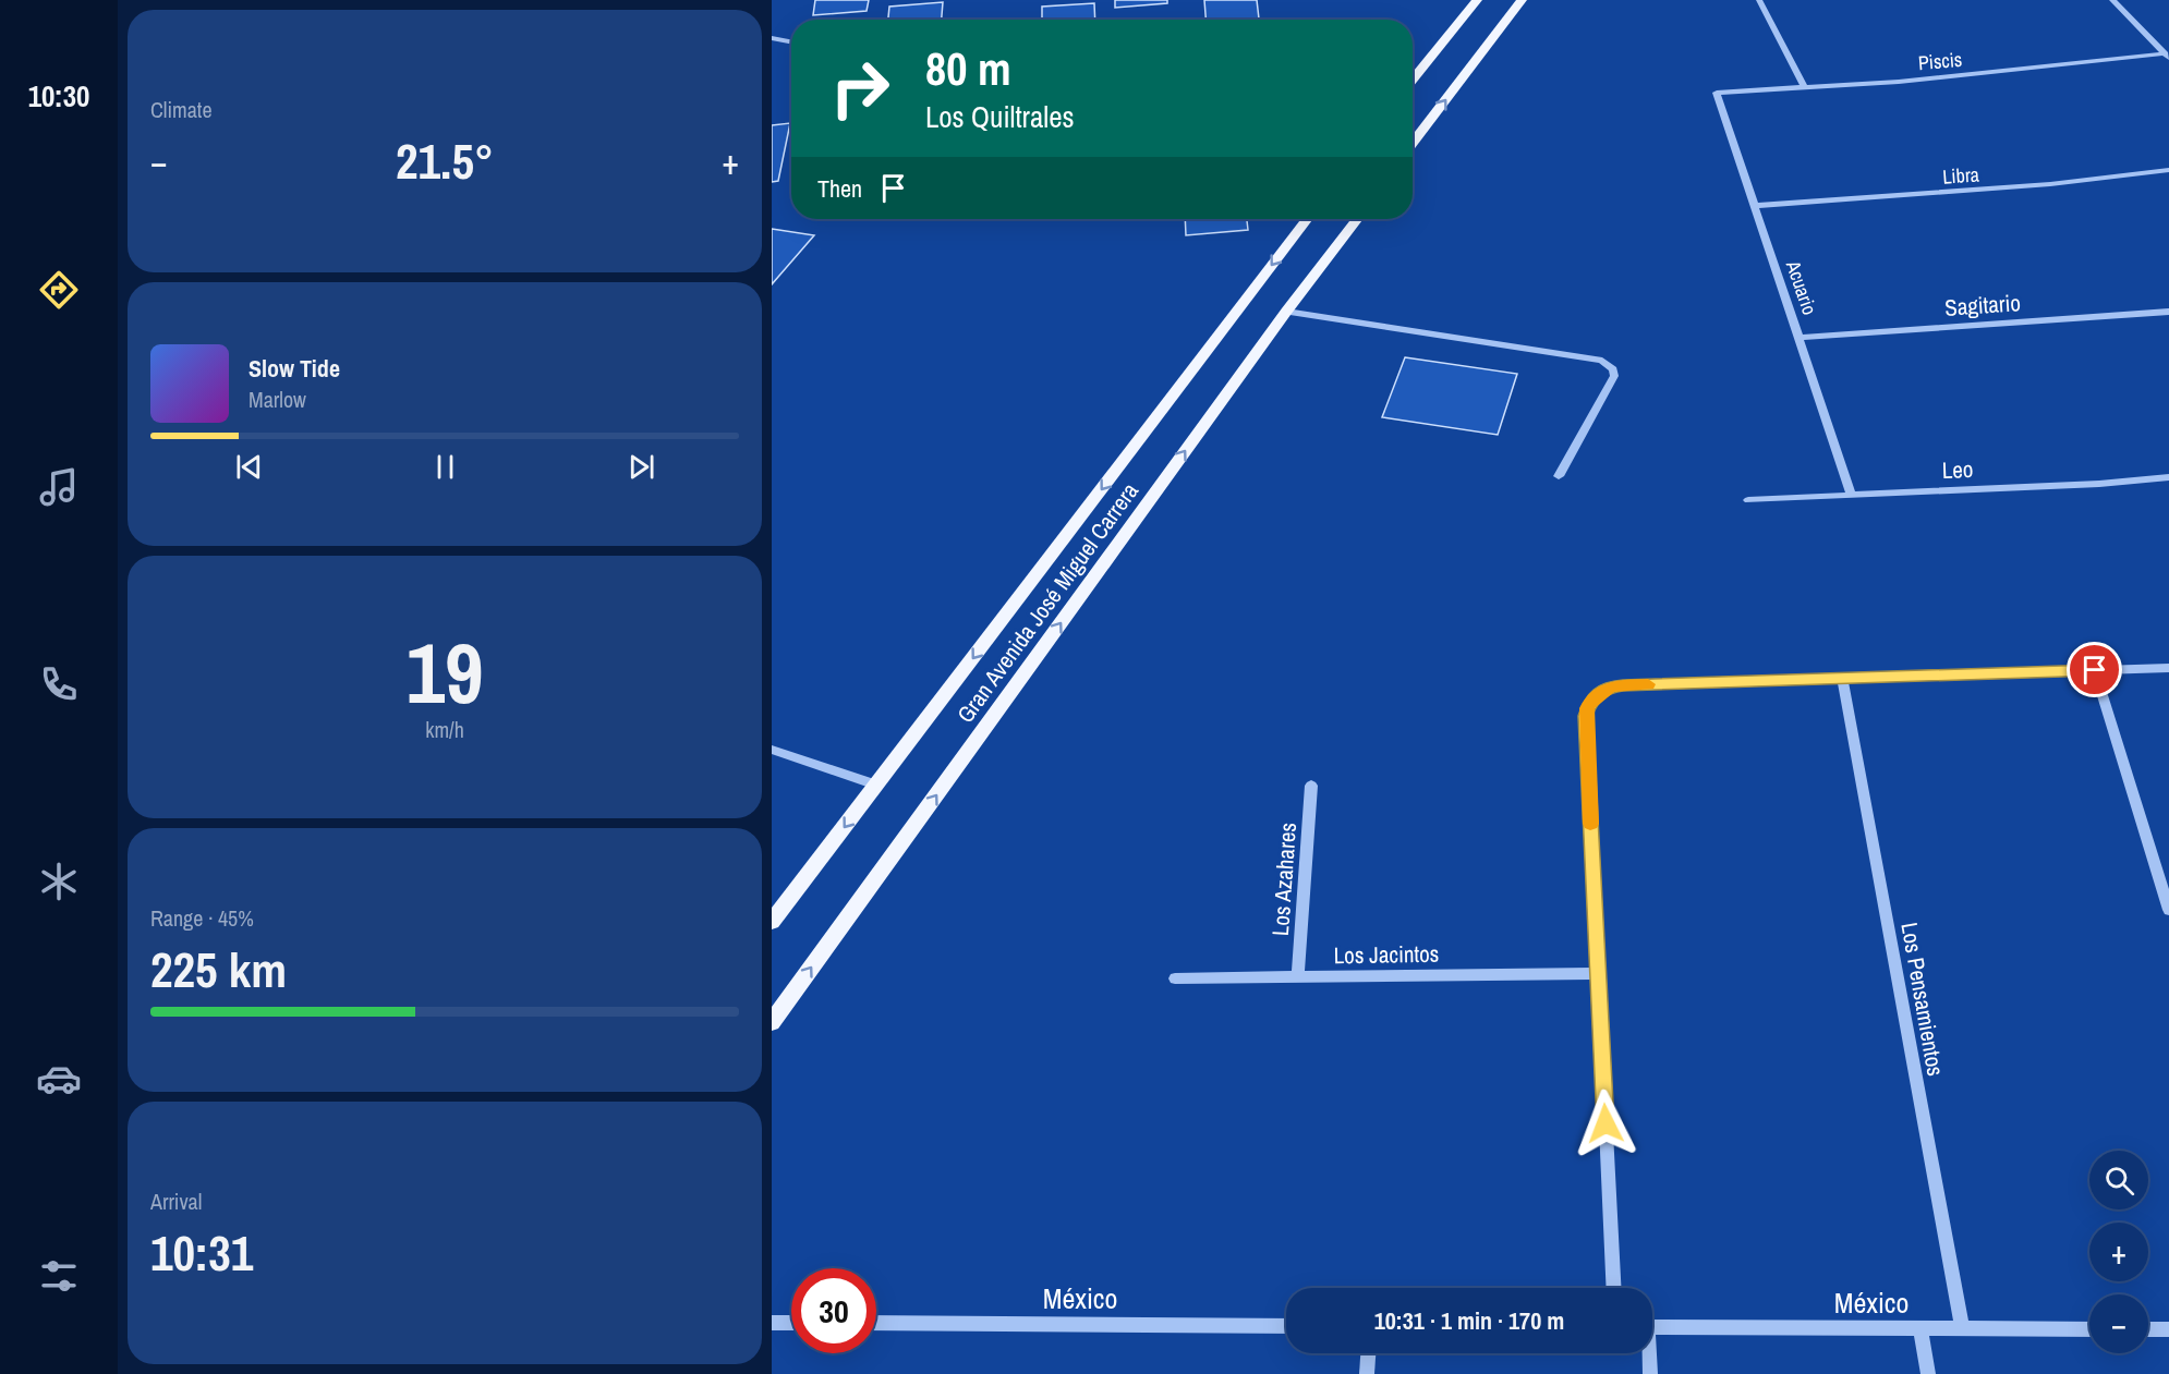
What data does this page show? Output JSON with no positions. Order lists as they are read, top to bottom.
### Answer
{
  "streets": {
    "main road": ["Gran Avenida José Miguel Carrera"],
    "street": [
      "Piscis",
      "Libra",
      "Acuario",
      "Sagitario",
      "Leo",
      "Los Azahares",
      "Los Jacintos",
      "Los Pensamientos",
      "México"
    ]
  },
  "crossings": [
    ["Piscis", "Acuario"],
    ["Libra", "Acuario"],
    ["Acuario", "Sagitario"],
    ["Acuario", "Leo"],
    ["Los Azahares", "Los Jacintos"],
    ["Los Pensamientos", "México"]
  ],
  "page": {
    "tabs": "10:30",
    "tile": [
      "Climate",
      ["19", "km/h"],
      ["Range · 45%", "225 km"],
      ["Arrival", "10:31"]
    ],
    "turn": ["80 m", "Los Quiltrales"],
    "heat": ["−", "21.5°", "+"],
    "then": "Then",
    "song": ["Slow Tide", "Marlow"],
    "map_buttons": ["+", "−"],
    "limit": "30",
    "trip": "10:31 · 1 min · 170 m"
  }
}
